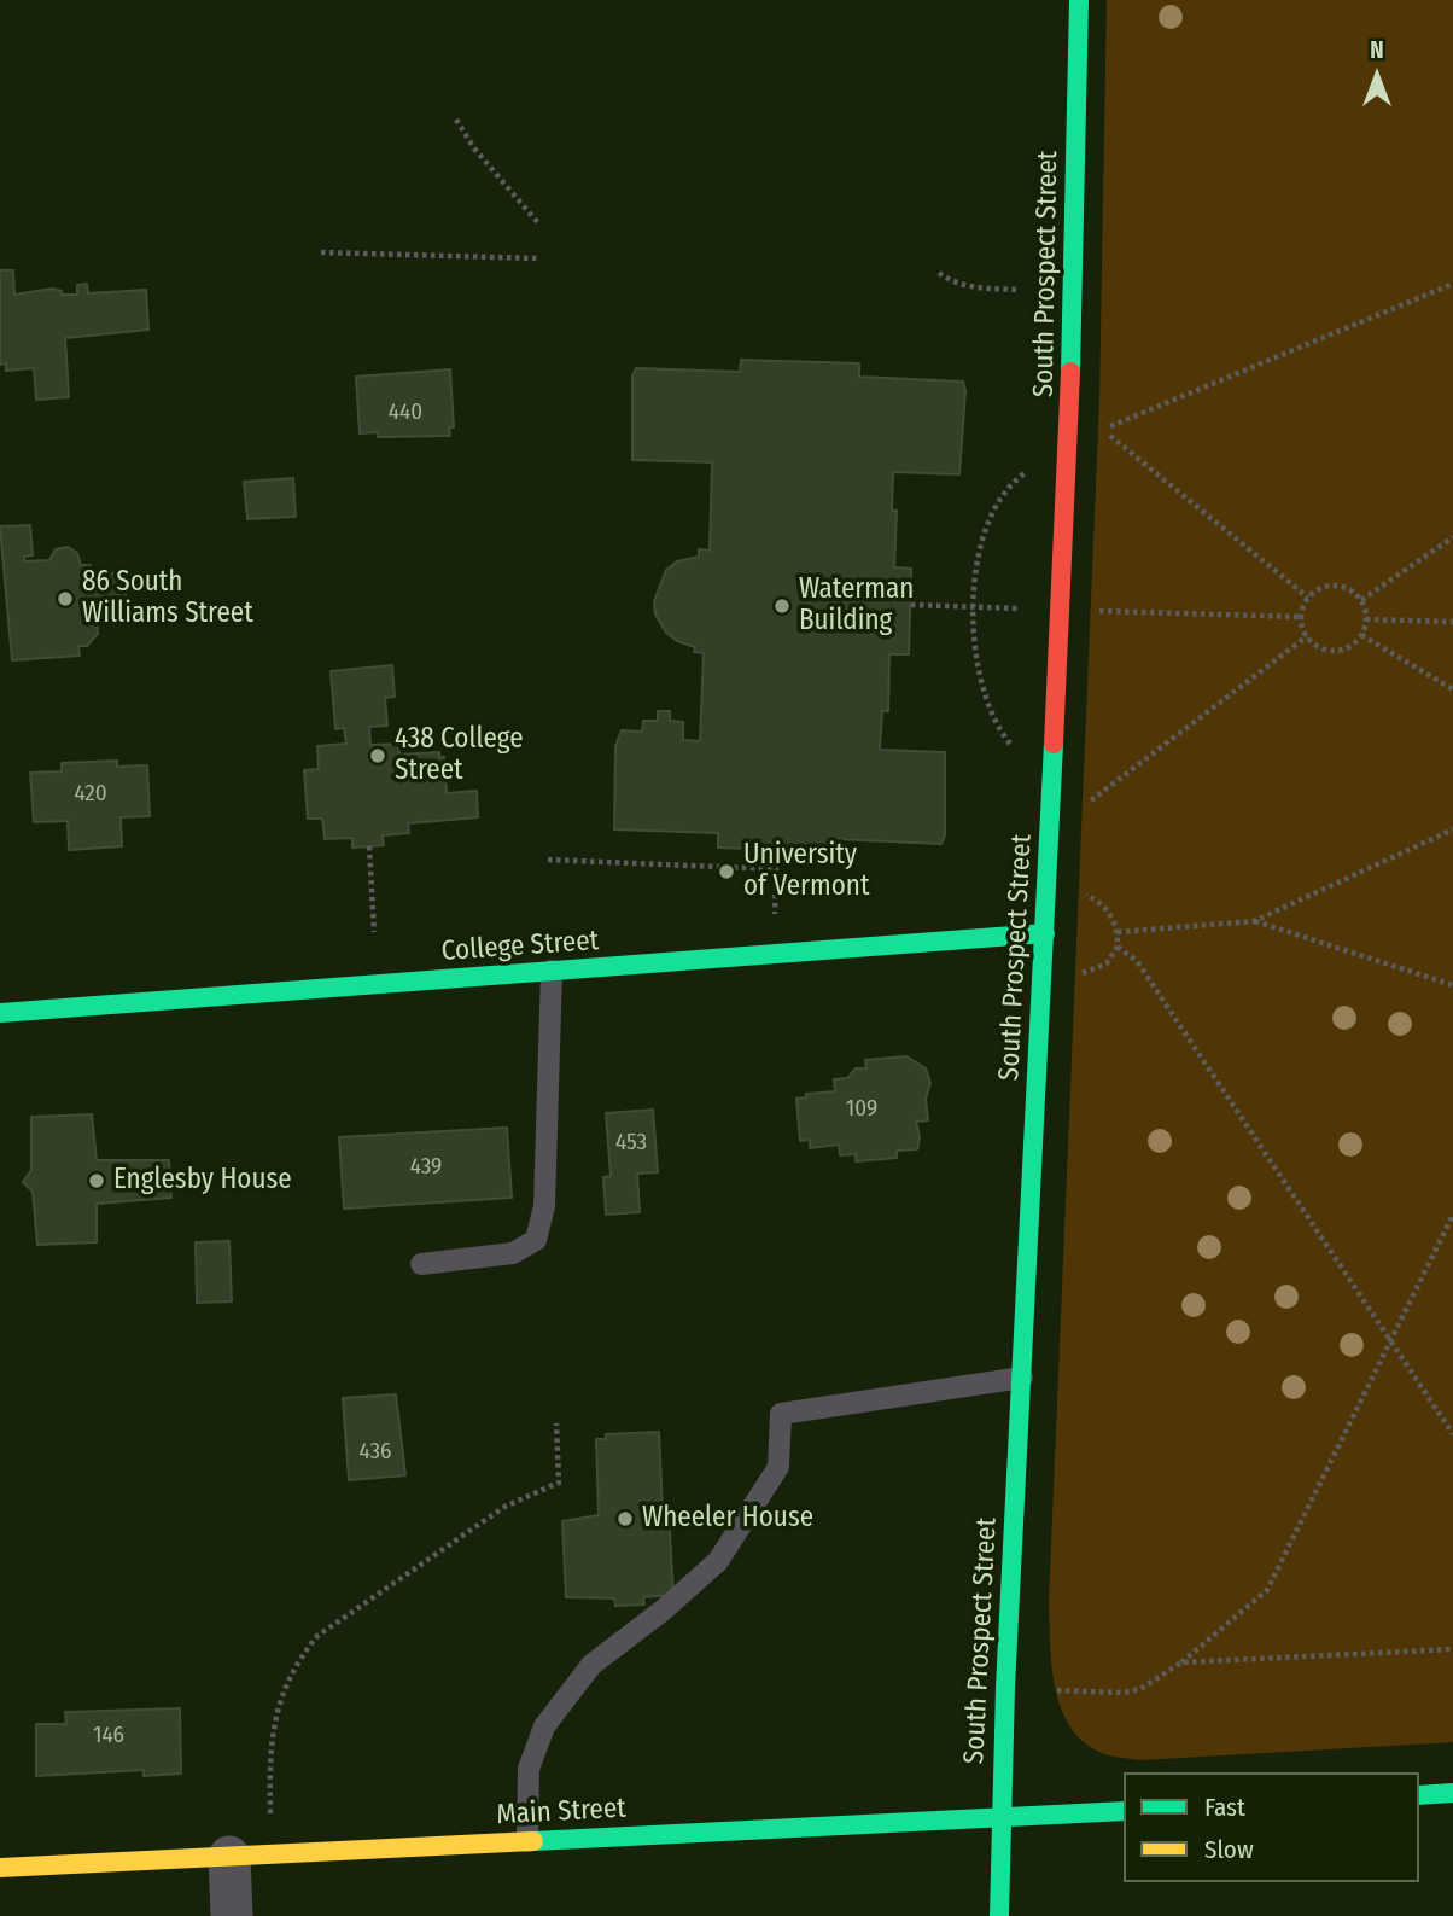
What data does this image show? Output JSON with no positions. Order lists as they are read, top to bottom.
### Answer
{
  "streets": {
    "street": ["South Prospect Street", "College Street", "Main Street"]
  },
  "crossings": [
    ["South Prospect Street", "College Street"],
    ["South Prospect Street", "Main Street"]
  ],
  "places": [
    "86 South Williams Street",
    "Waterman Building",
    "438 College Street",
    "University of Vermont",
    "Englesby House",
    "Wheeler House"
  ],
  "house_numbers": [
    "440",
    "420",
    "109",
    "453",
    "439",
    "436",
    "146"
  ],
  "legend": ["Fast", "Slow"],
  "north": "top"
}
